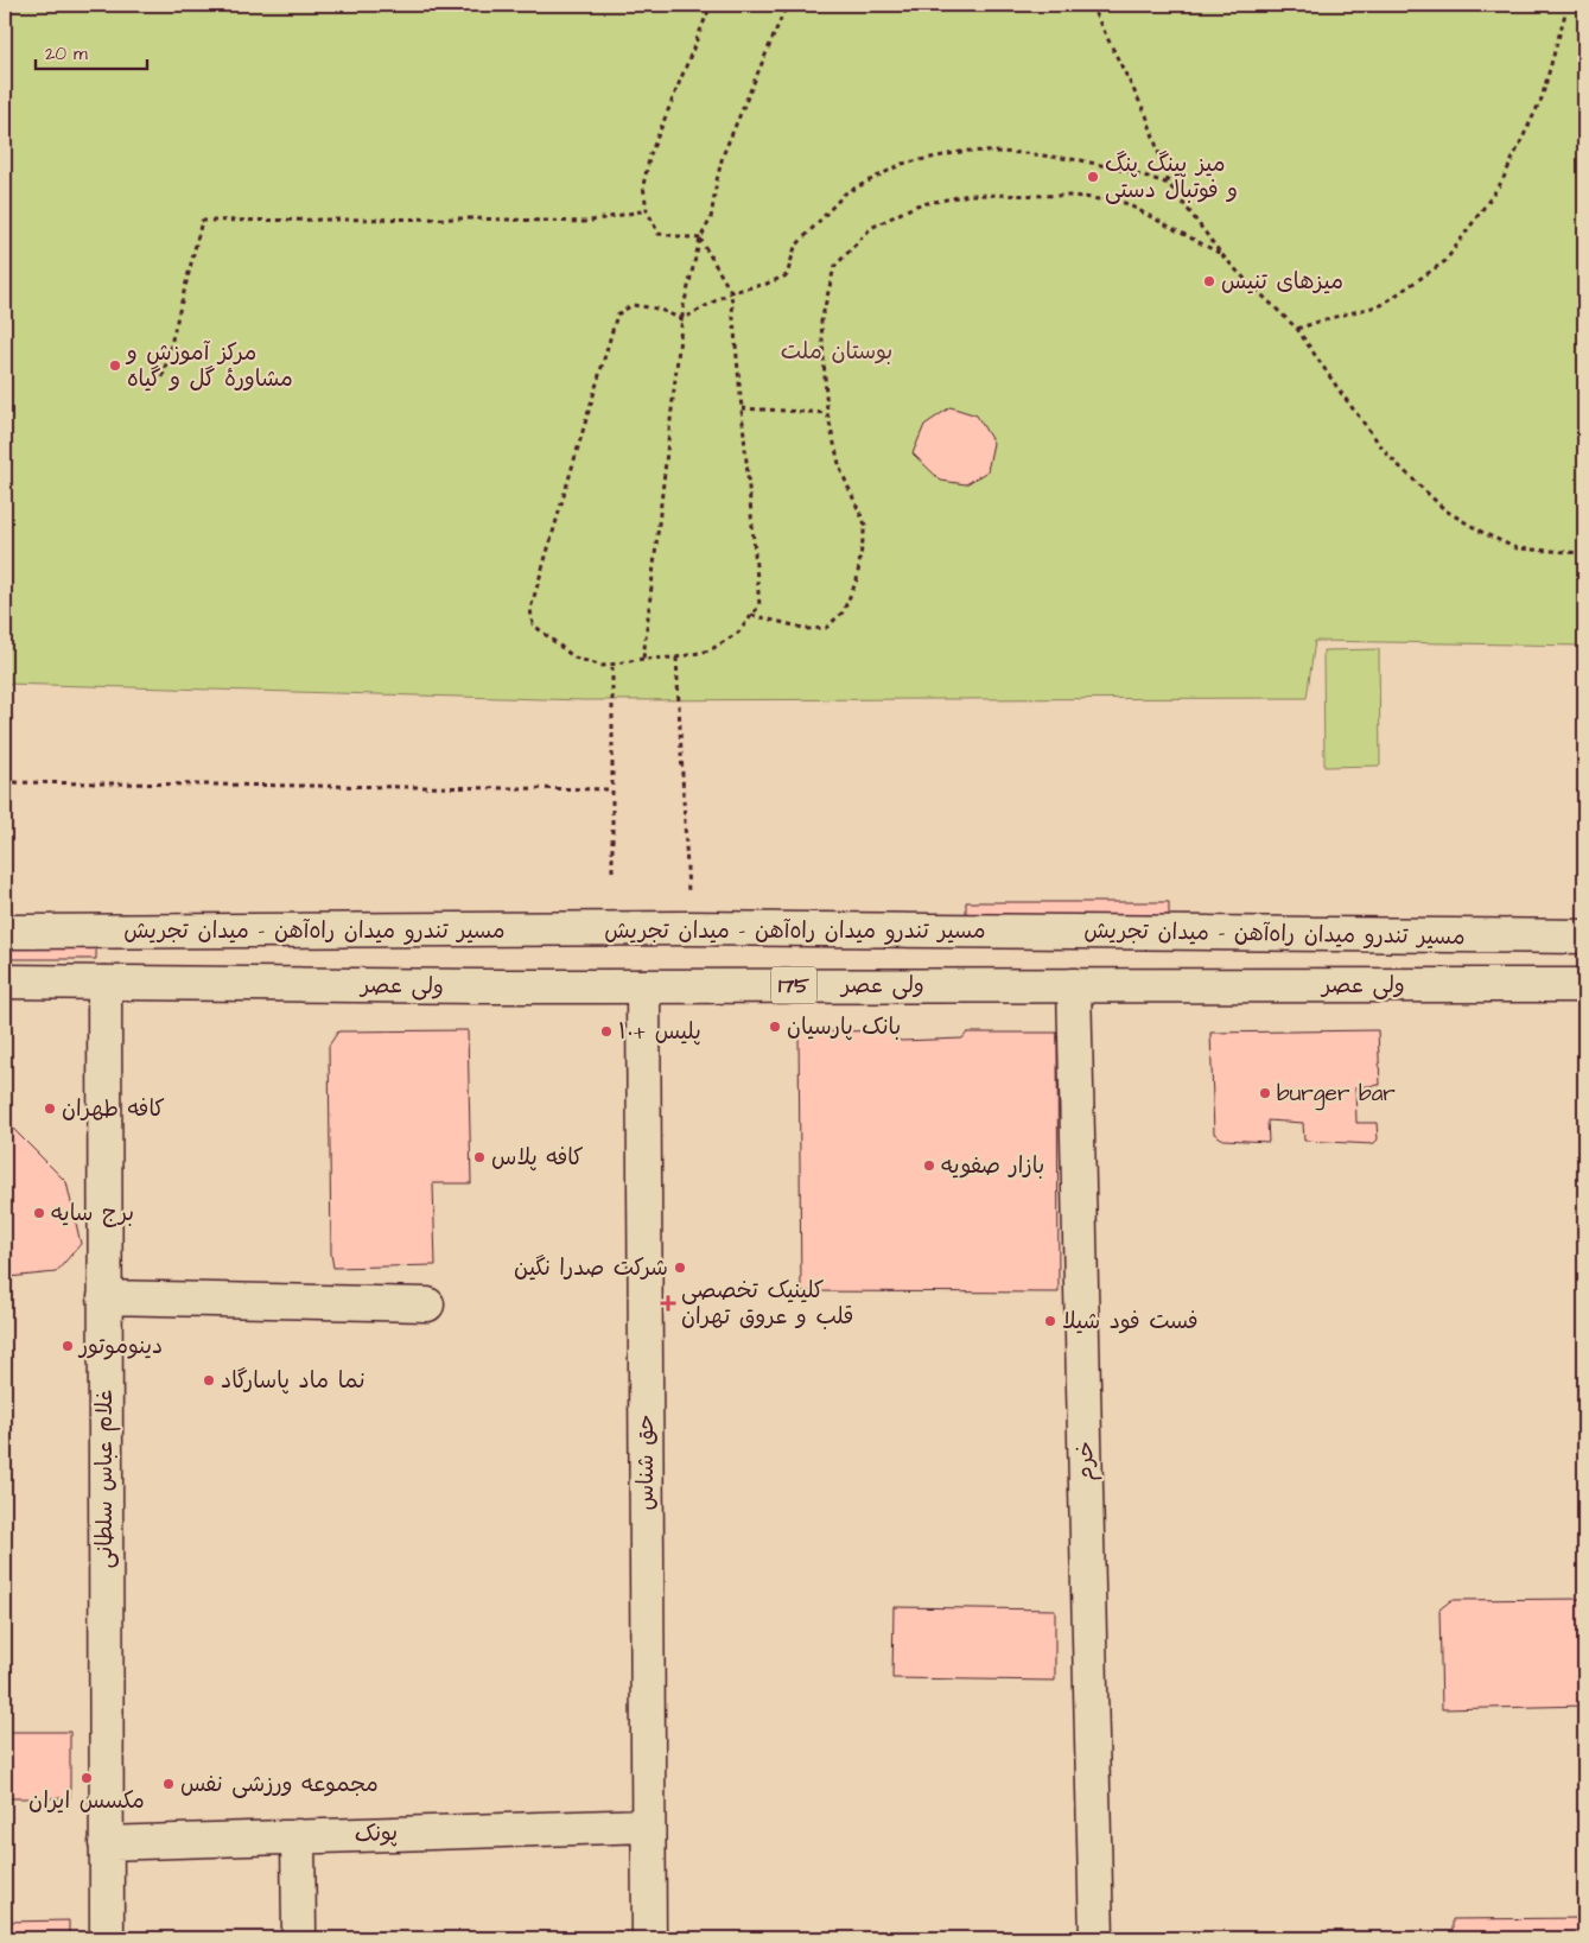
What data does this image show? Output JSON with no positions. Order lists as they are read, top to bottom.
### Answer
{
  "streets": {
    "street": [
      "مسیر تندرو میدان راه‌آهن - میدان تجریش",
      "175",
      "ولی عصر",
      "خرم",
      "حق شناس",
      "غلام عباس سلطانی",
      "پونک"
    ]
  },
  "crossings": [
    ["ولی عصر", "خرم"],
    ["ولی عصر", "حق شناس"],
    ["ولی عصر", "غلام عباس سلطانی"],
    ["حق شناس", "پونک"],
    ["غلام عباس سلطانی", "پونک"]
  ],
  "parks": ["بوستان ملت"],
  "places": {
    "other": [
      "میز پینگ پنگ و فوتبال دستی",
      "میزهای تنیس",
      "مرکز آموزش و مشاورهٔ گل و گیاه",
      "بانک پارسیان",
      "پلیس +۱۰",
      "burger bar",
      "کافه طهران",
      "کافه پلاس",
      "بازار صفویه",
      "برج سایه",
      "شرکت صدرا نگین",
      "فست فود شیلا",
      "دینوموتور",
      "نما ماد پاسارگاد",
      "مکسس ایران",
      "مجموعه ورزشی نفس"
    ],
    "health": ["کلینیک تخصصی قلب و عروق تهران"]
  },
  "scale_bar": "20 m"
}
